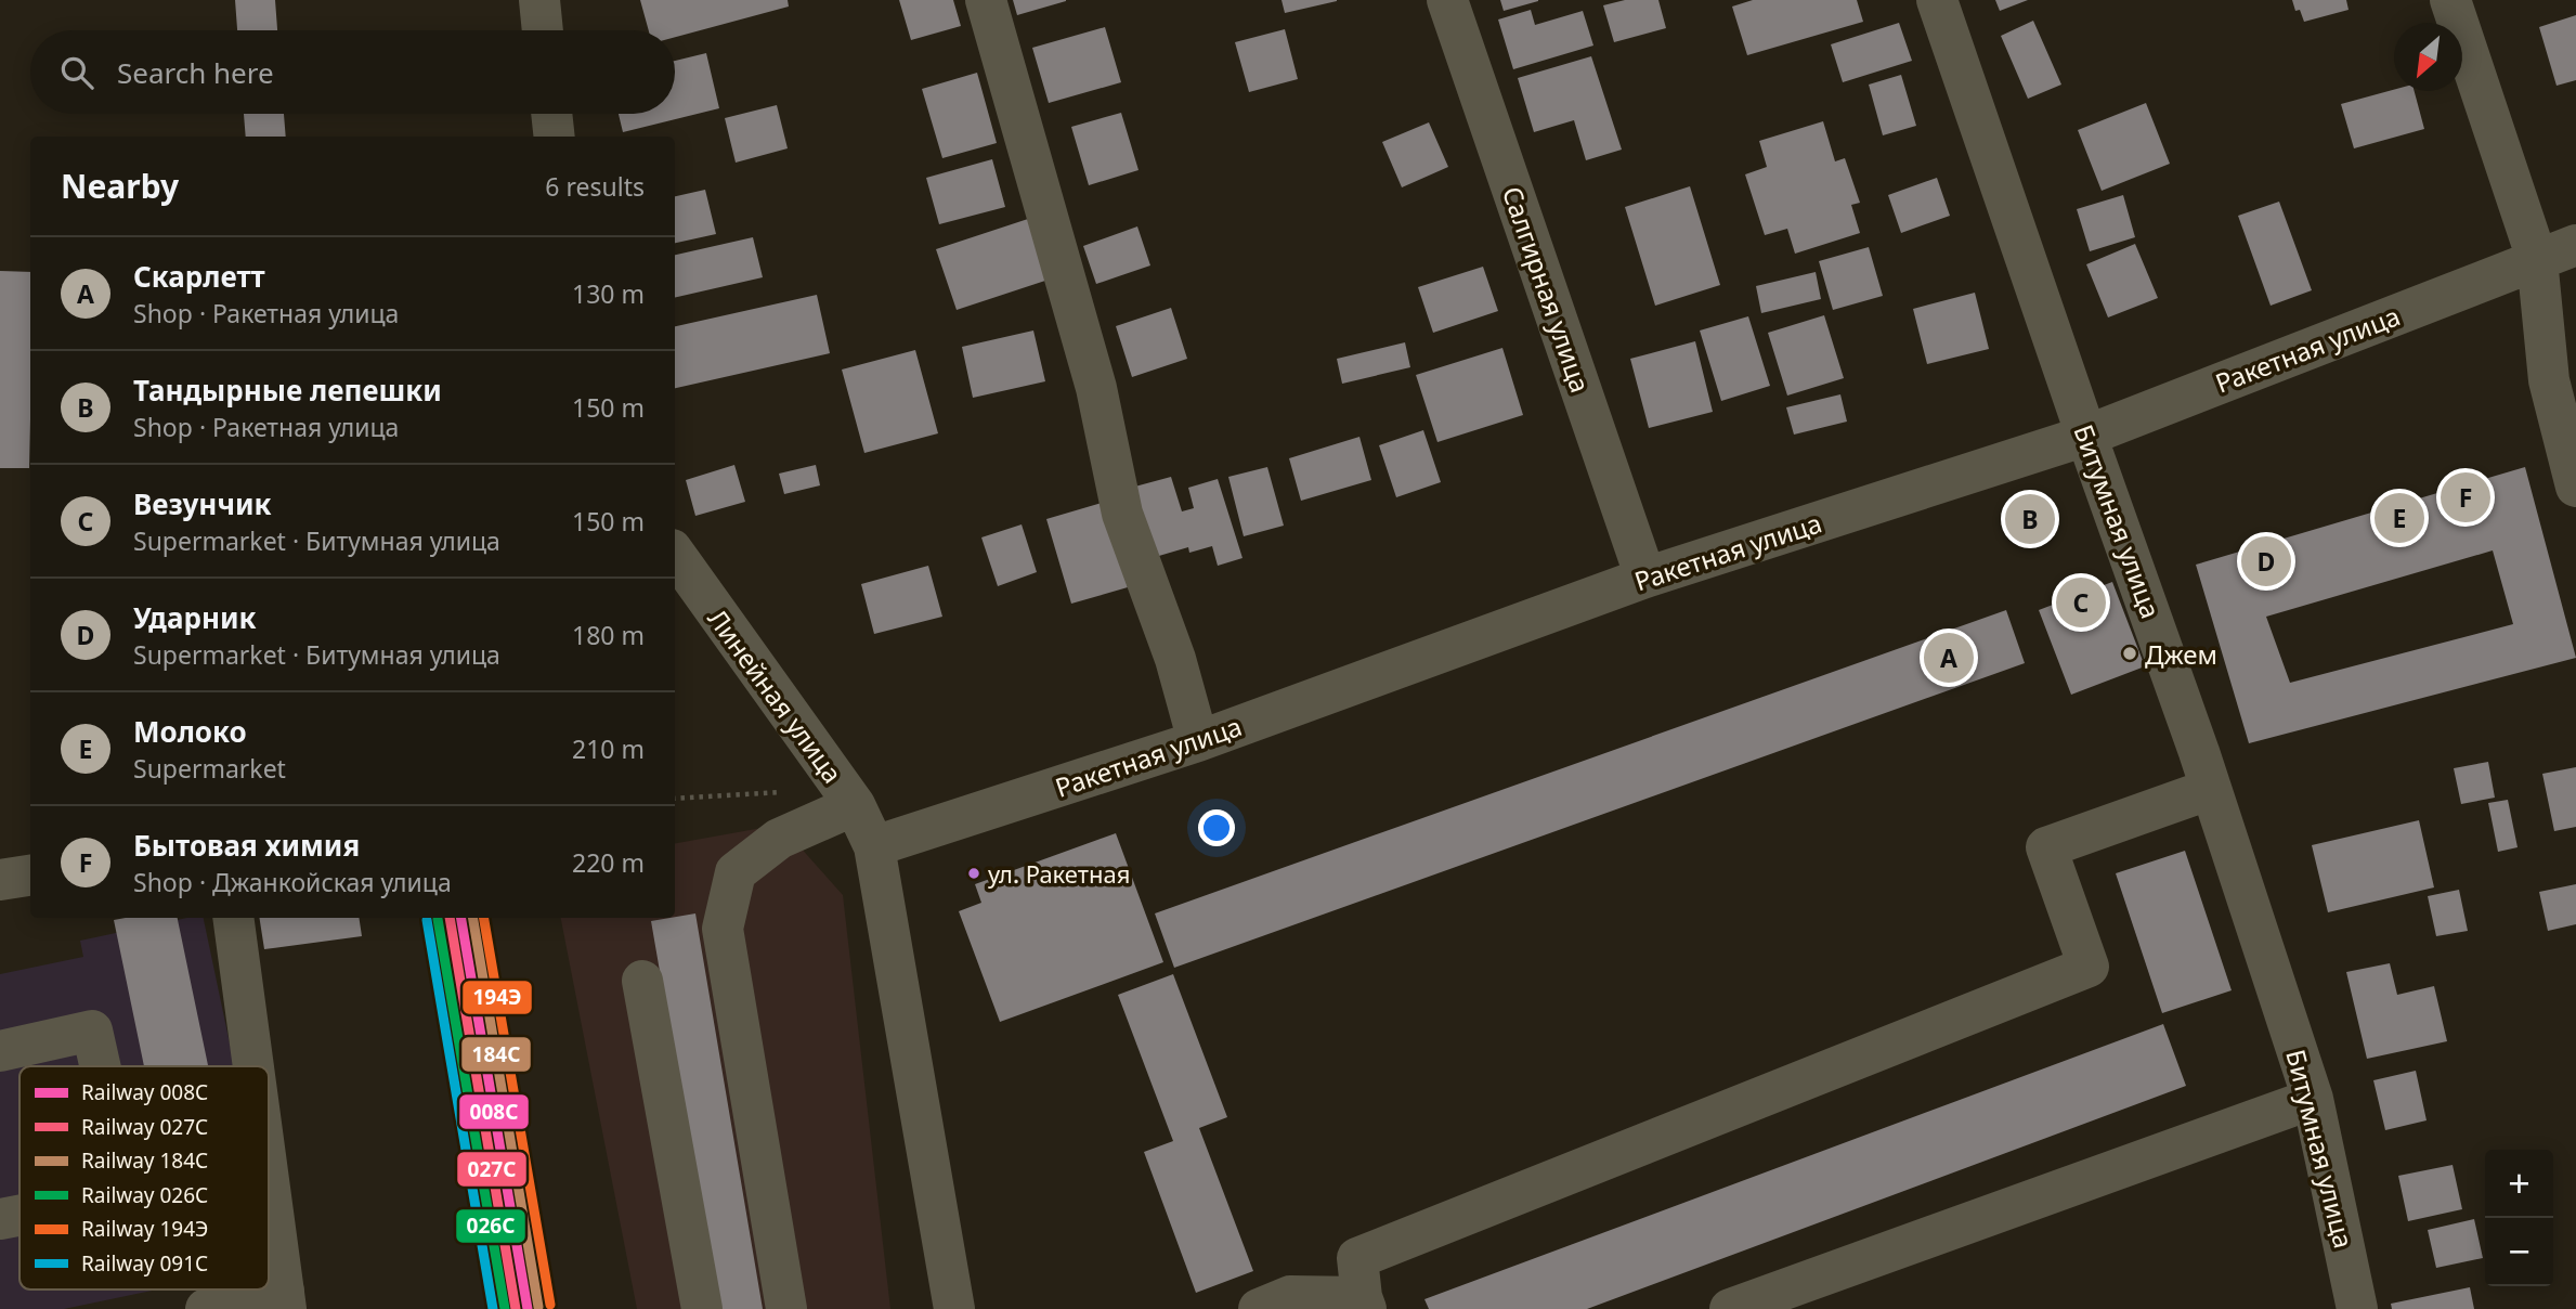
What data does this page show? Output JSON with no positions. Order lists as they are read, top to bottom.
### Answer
{
  "streets": {
    "street": [
      "Салгирная улица",
      "Ракетная улица",
      "Битумная улица",
      "Линейная улица"
    ]
  },
  "crossings": [
    ["Салгирная улица", "Ракетная улица"],
    ["Ракетная улица", "Битумная улица"],
    ["Ракетная улица", "Линейная улица"]
  ],
  "places": ["Джем", "ул. Ракетная"],
  "lines": [
    "rail line 008С",
    "rail line 027С",
    "rail line 184С",
    "rail line 194Э",
    "rail line 026С",
    "rail line 091С"
  ],
  "legend": [
    "Railway 008С",
    "Railway 027С",
    "Railway 184С",
    "Railway 026С",
    "Railway 194Э",
    "Railway 091С"
  ],
  "north": "bottom left",
  "page": {
    "search": "Search here",
    "heading": ["Nearby", "6 results"],
    "list": [
      {
        "mark": "A",
        "name": "Скарлетт",
        "note": "Shop · Ракетная улица",
        "value": "130 m"
      },
      {
        "mark": "B",
        "name": "Тандырные лепешки",
        "note": "Shop · Ракетная улица",
        "value": "150 m"
      },
      {
        "mark": "C",
        "name": "Везунчик",
        "note": "Supermarket · Битумная улица",
        "value": "150 m"
      },
      {
        "mark": "D",
        "name": "Ударник",
        "note": "Supermarket · Битумная улица",
        "value": "180 m"
      },
      {
        "mark": "E",
        "name": "Молоко",
        "note": "Supermarket",
        "value": "210 m"
      },
      {
        "mark": "F",
        "name": "Бытовая химия",
        "note": "Shop · Джанкойская улица",
        "value": "220 m"
      }
    ],
    "pins": [
      "F",
      "E",
      "B",
      "D",
      "C",
      "A"
    ],
    "map_buttons": ["+", "−"]
  }
}
